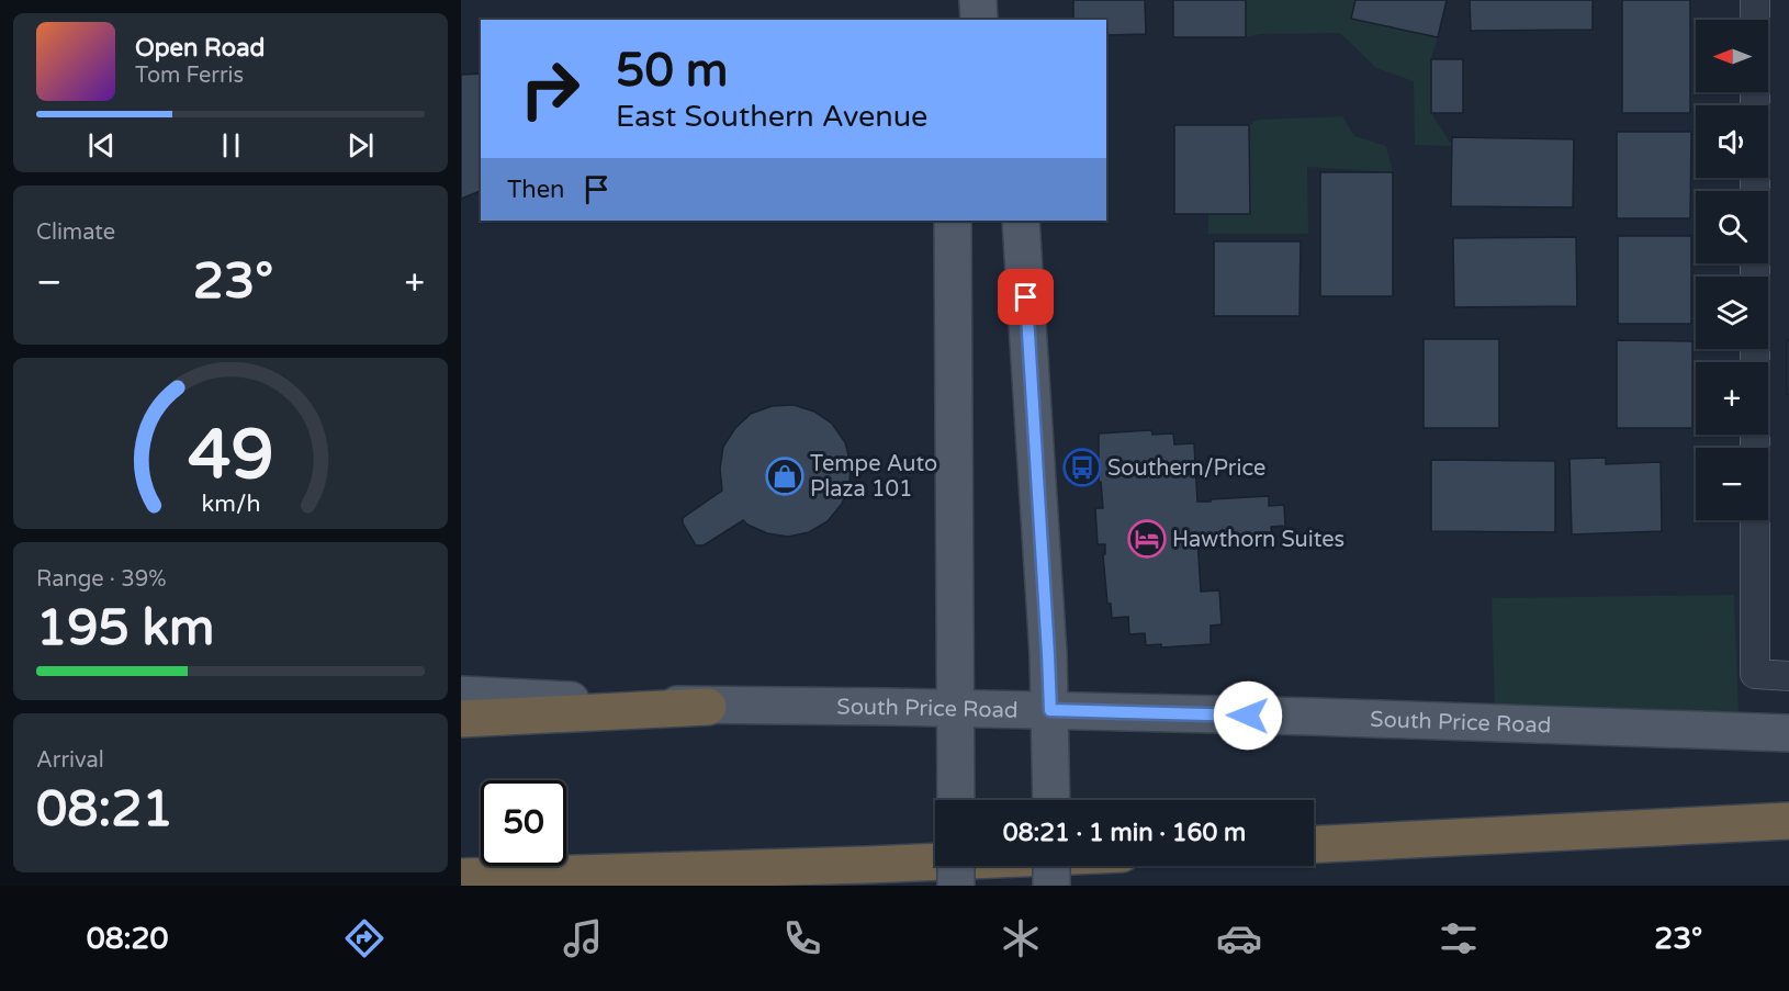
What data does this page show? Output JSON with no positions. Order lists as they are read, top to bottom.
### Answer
{
  "streets": {
    "main road": ["South Price Road"]
  },
  "places": {
    "bus stop": ["Southern/Price"],
    "shop": ["Tempe Auto Plaza 101"],
    "hotel": ["Hawthorn Suites"]
  },
  "north": "left",
  "page": {
    "map_buttons": ["+", "−"],
    "turn": ["50 m", "East Southern Avenue"],
    "song": ["Open Road", "Tom Ferris"],
    "then": "Then",
    "tile": [
      "Climate",
      ["Range · 39%", "195 km"],
      ["Arrival", "08:21"]
    ],
    "heat": ["−", "23°", "+"],
    "limit": "50",
    "trip": "08:21 · 1 min · 160 m",
    "tabs": ["08:20", "23°"],
    "gauge": ["49", "km/h"]
  }
}
